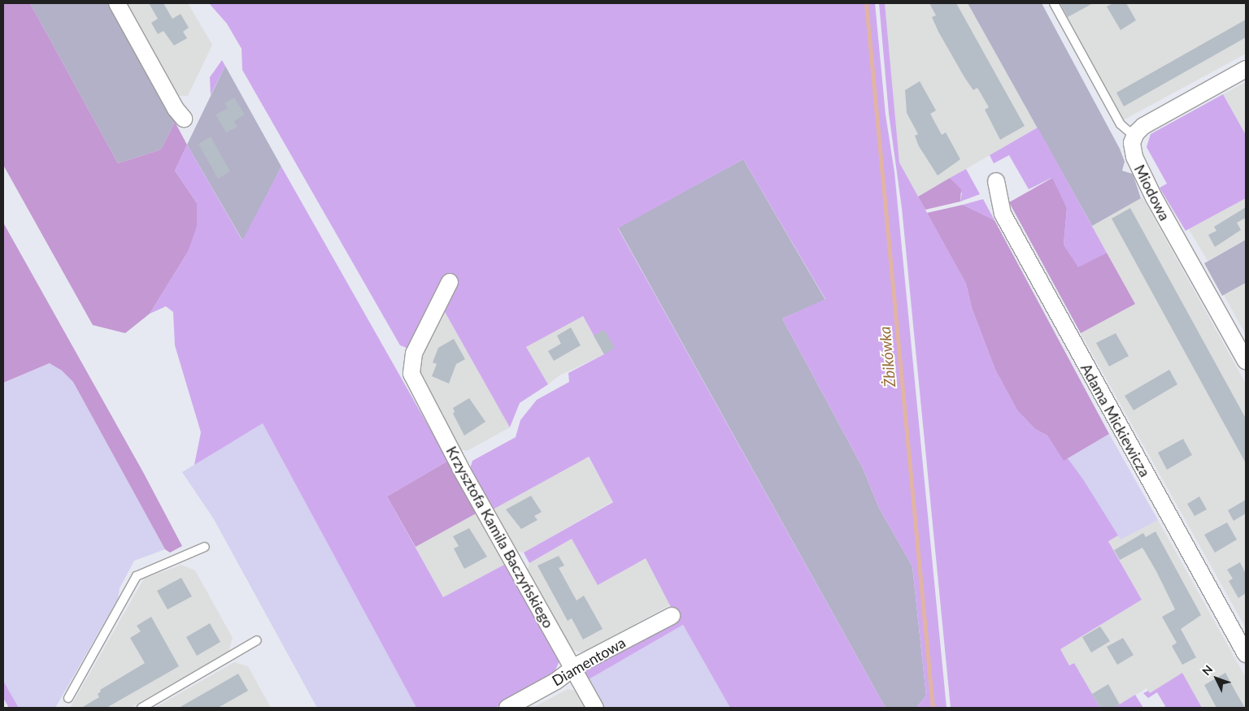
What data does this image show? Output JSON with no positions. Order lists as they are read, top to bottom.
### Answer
{
  "streets": {
    "street": [
      "Miodowa",
      "Adama Mickiewicza",
      "Krzysztofa Kamila Baczyńskiego",
      "Diamentowa"
    ]
  },
  "crossings": [
    ["Krzysztofa Kamila Baczyńskiego", "Diamentowa"]
  ],
  "water": ["Żbikówka"],
  "north": "top left"
}
